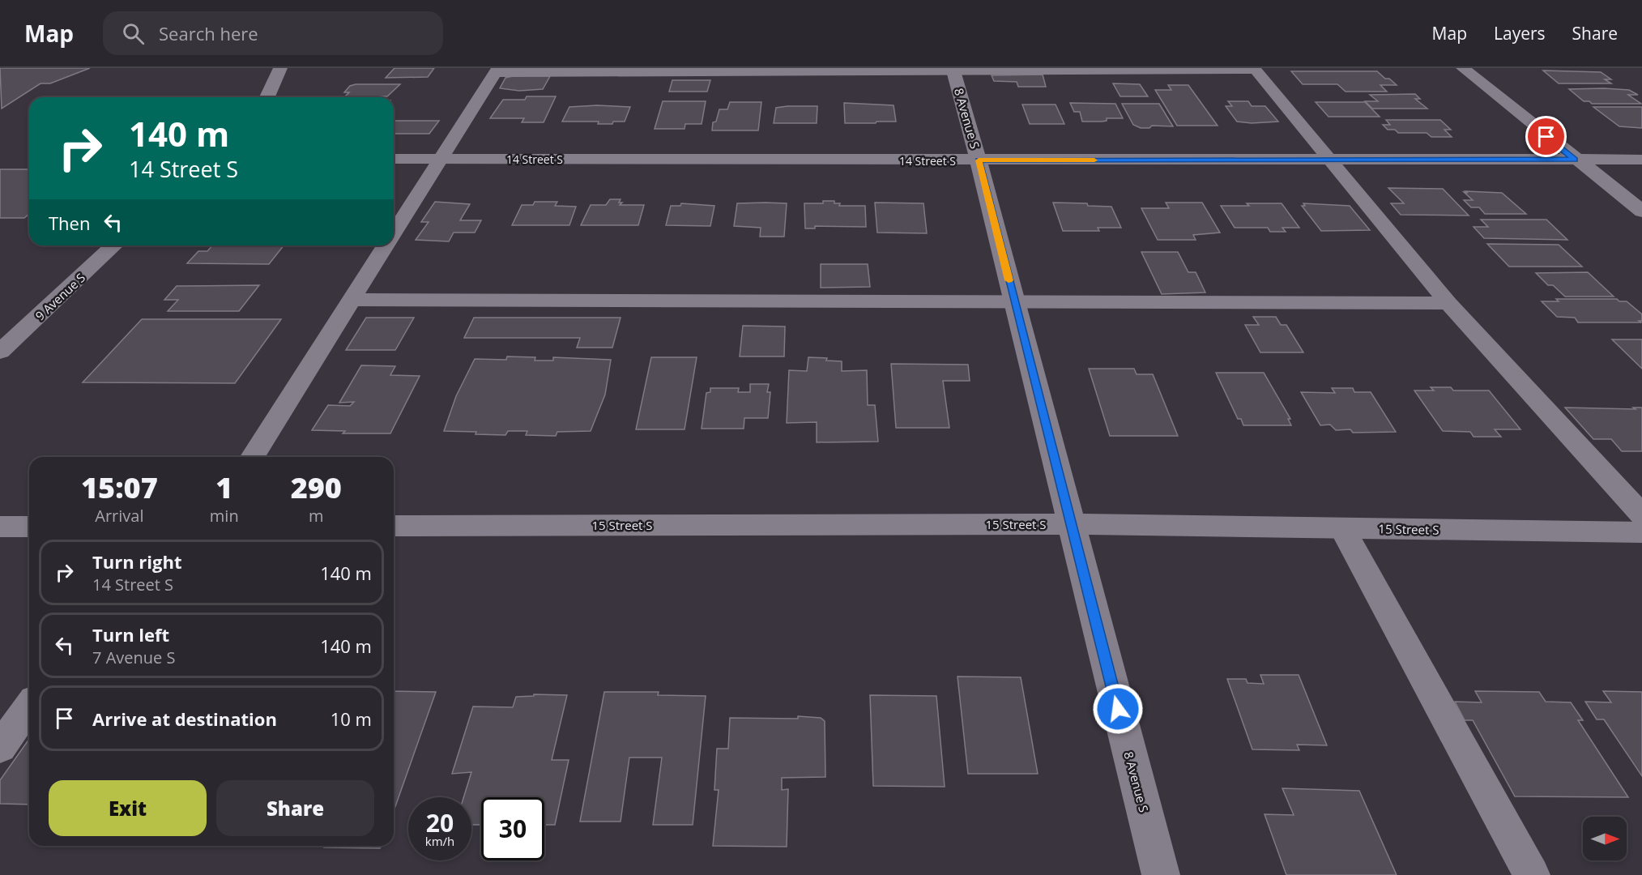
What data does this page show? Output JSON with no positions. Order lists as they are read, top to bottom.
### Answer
{
  "streets": {
    "street": [
      "8 Avenue S",
      "14 Street S",
      "9 Avenue S",
      "15 Street S"
    ]
  },
  "crossings": [
    ["8 Avenue S", "14 Street S"],
    ["8 Avenue S", "15 Street S"]
  ],
  "north": "right",
  "page": {
    "header": "Map",
    "search": "Search here",
    "nav": ["Map", "Layers", "Share"],
    "turn": ["140 m", "14 Street S"],
    "then": "Then",
    "eta": [
      "15:07",
      "Arrival",
      "1",
      "min",
      "290",
      "m"
    ],
    "list": [
      {
        "name": "Turn right",
        "note": "14 Street S",
        "value": "140 m"
      },
      {
        "name": "Turn left",
        "note": "7 Avenue S",
        "value": "140 m"
      },
      {
        "name": "Arrive at destination",
        "value": "10 m"
      }
    ],
    "buttons": ["Exit", "Share"],
    "speed": "20 km/h",
    "limit": "30"
  }
}
